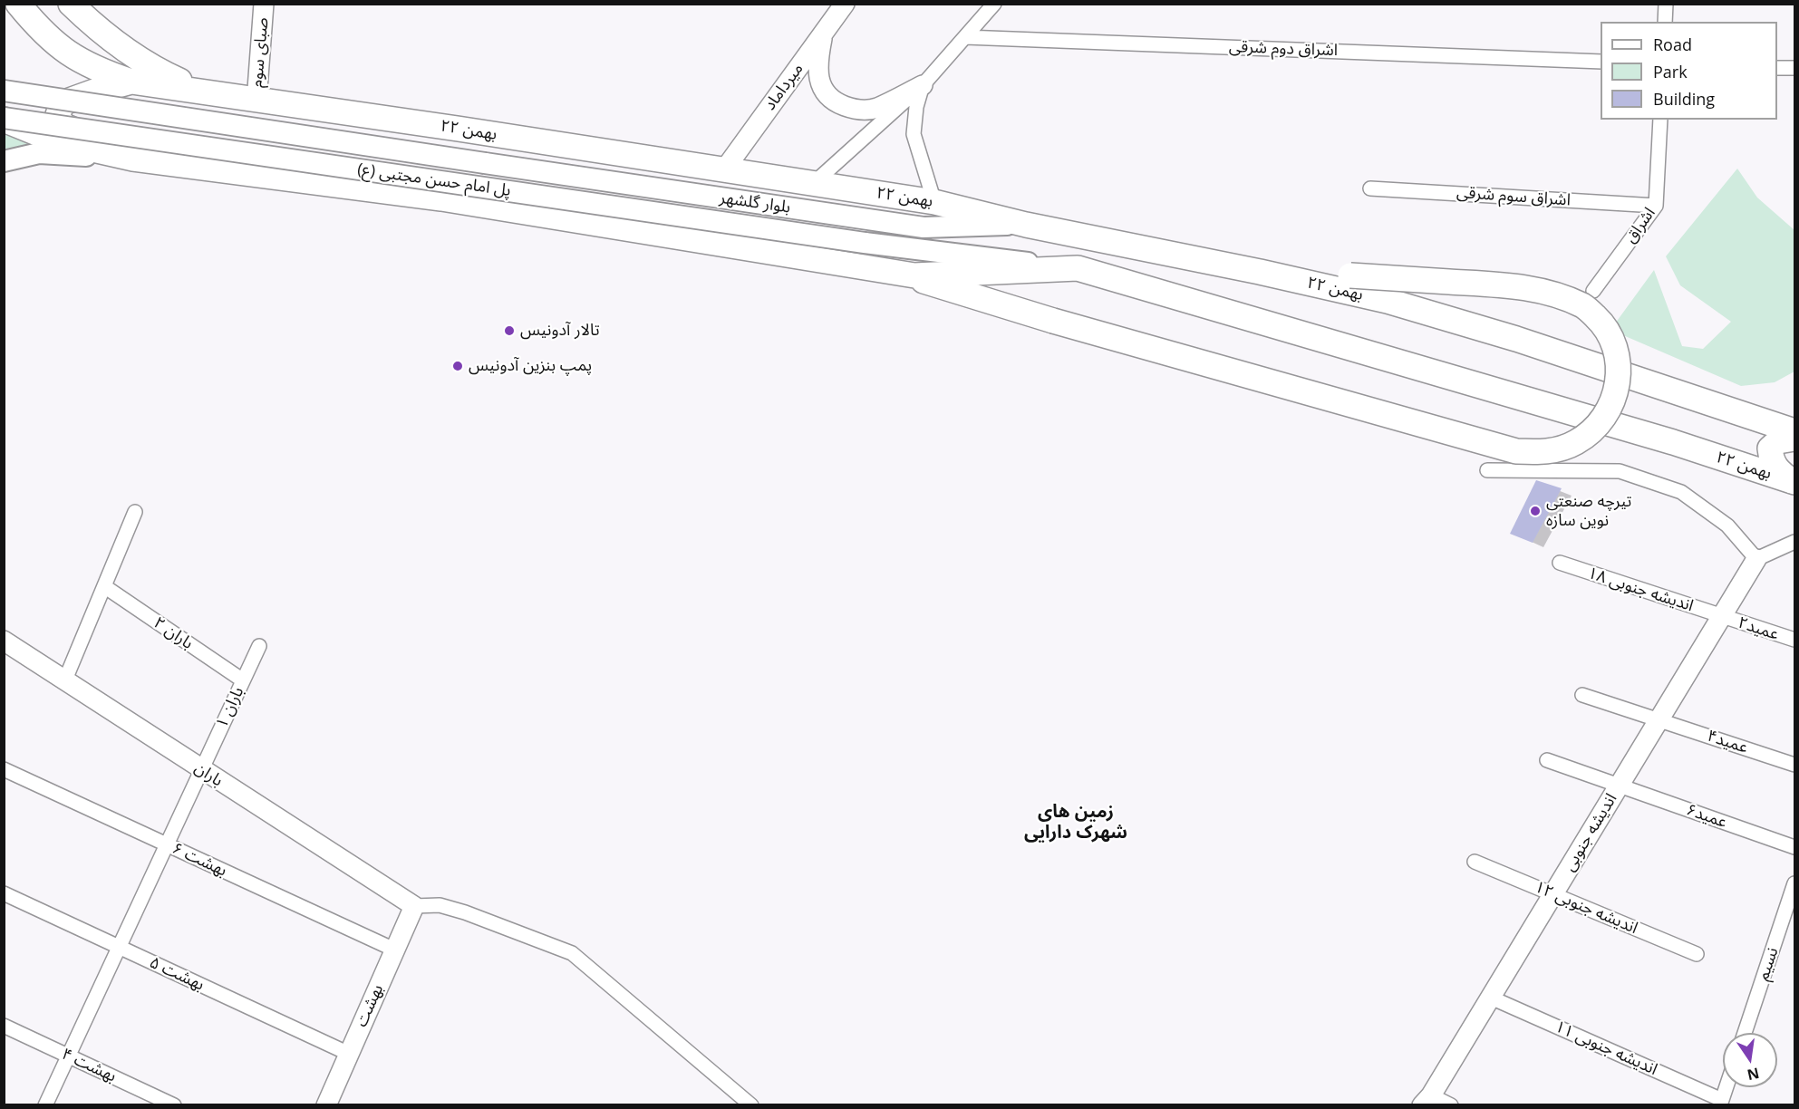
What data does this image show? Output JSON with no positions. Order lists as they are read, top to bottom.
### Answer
{
  "streets": {
    "highway": ["۲۲ بهمن"],
    "main road": ["پل امام حسن مجتبی (ع)", "بلوار گلشهر"],
    "street": [
      "اشراق دوم شرقی",
      "صبای سوم",
      "میرداماد",
      "اشراق سوم شرقی",
      "اشراق",
      "اندیشه جنوبی ۱۸",
      "عمید۲",
      "باران ۲",
      "باران ۱",
      "عمید۴",
      "باران",
      "عمید۶",
      "اندیشه جنوبی",
      "بهشت ۶",
      "اندیشه جنوبی ۱۲",
      "نسیم",
      "بهشت ۵",
      "بهشت",
      "اندیشه جنوبی ۱۱",
      "بهشت ۴"
    ]
  },
  "crossings": [
    ["صبای سوم", "۲۲ بهمن"],
    ["میرداماد", "۲۲ بهمن"],
    ["۲۲ بهمن", "پل امام حسن مجتبی (ع)"],
    ["۲۲ بهمن", "بلوار گلشهر"],
    ["پل امام حسن مجتبی (ع)", "بلوار گلشهر"],
    ["اشراق سوم شرقی", "اشراق"],
    ["اندیشه جنوبی ۱۸", "عمید۲"],
    ["اندیشه جنوبی ۱۸", "اندیشه جنوبی"],
    ["عمید۲", "اندیشه جنوبی"],
    ["باران ۲", "باران ۱"],
    ["باران ۱", "باران"],
    ["باران ۱", "بهشت ۶"],
    ["باران ۱", "بهشت ۵"],
    ["باران ۱", "بهشت ۴"],
    ["عمید۴", "اندیشه جنوبی"],
    ["باران", "بهشت"],
    ["عمید۶", "اندیشه جنوبی"],
    ["اندیشه جنوبی", "اندیشه جنوبی ۱۲"],
    ["اندیشه جنوبی", "اندیشه جنوبی ۱۱"],
    ["بهشت ۶", "بهشت"],
    ["بهشت ۵", "بهشت"]
  ],
  "districts": ["زمین های شهرک دارایی"],
  "places": ["تالار آدونیس", "پمپ بنزین آدونیس", "تیرچه صنعتی نوین سازه"],
  "legend": ["Road", "Park", "Building"],
  "north": "bottom"
}
